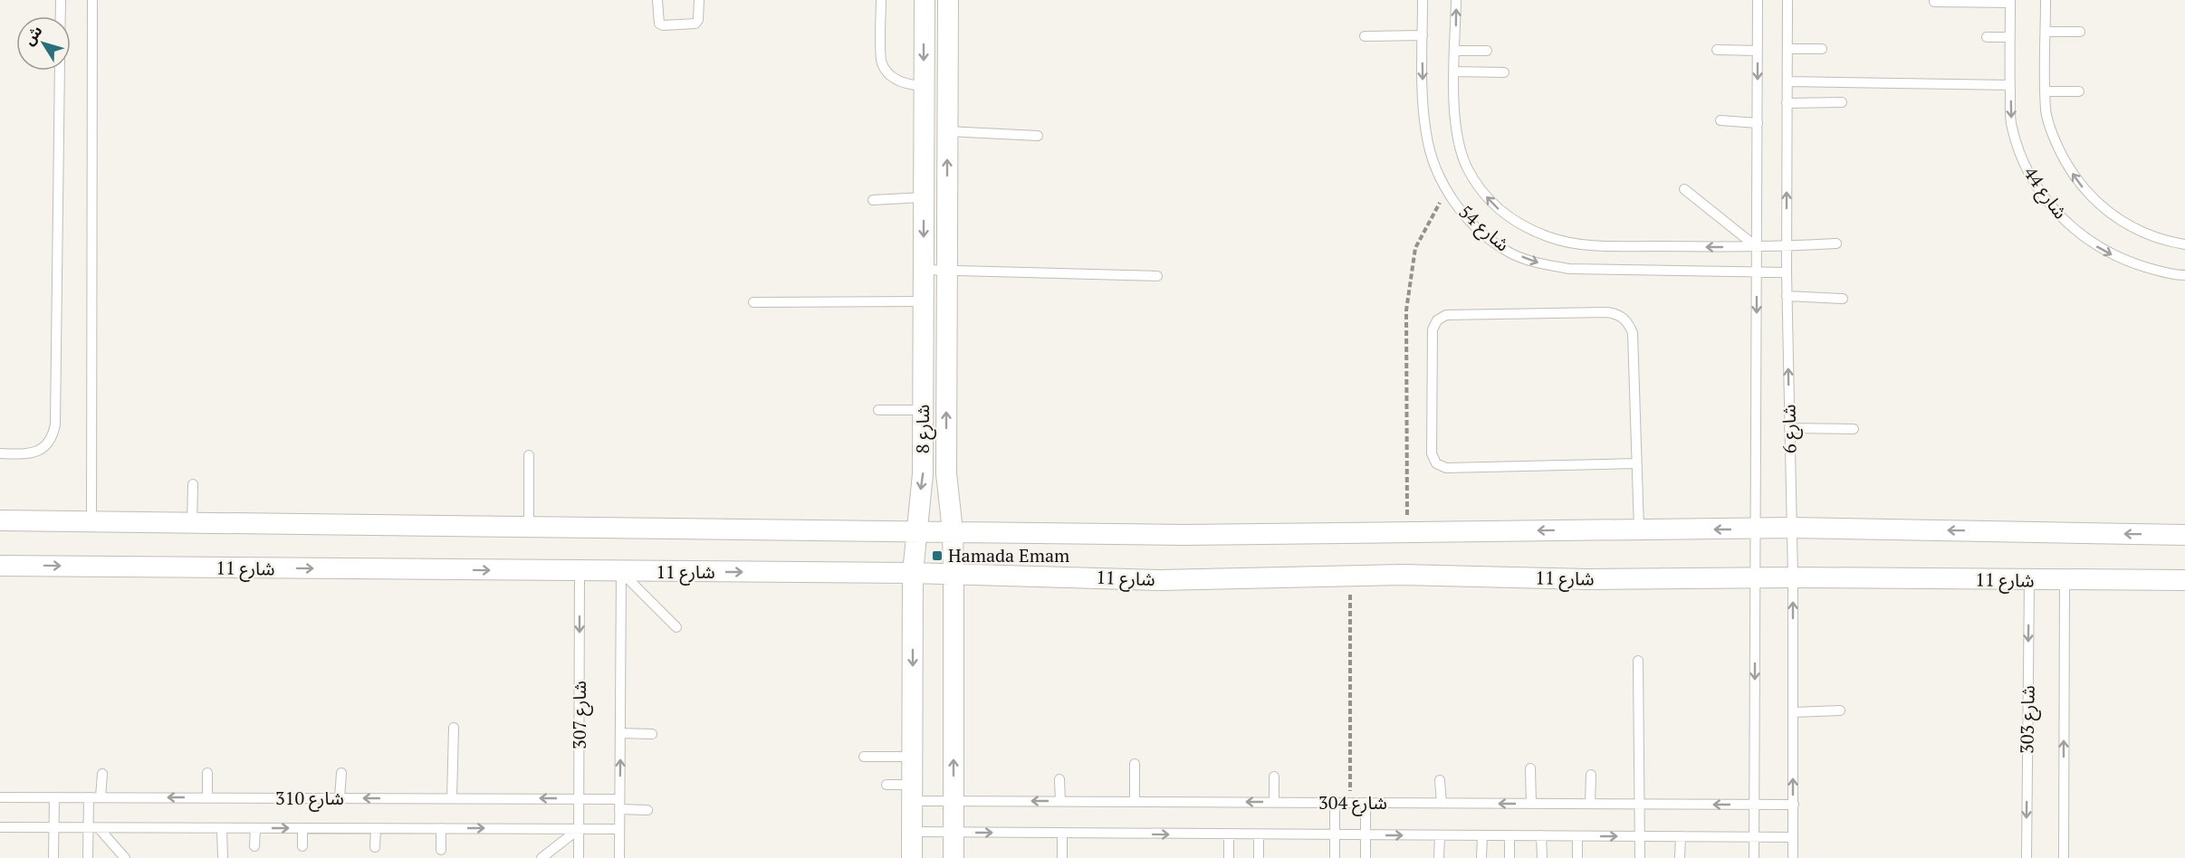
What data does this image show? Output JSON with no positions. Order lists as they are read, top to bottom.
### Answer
{
  "streets": {
    "street": ["شارع 8", "شارع 11"],
    "lane": [
      "شارع 44",
      "شارع 54",
      "شارع 6",
      "شارع 307",
      "شارع 303",
      "شارع 310",
      "شارع 304"
    ]
  },
  "crossings": [
    ["شارع 54", "شارع 6"],
    ["شارع 8", "شارع 11"],
    ["شارع 8", "شارع 304"],
    ["شارع 6", "شارع 11"],
    ["شارع 6", "شارع 304"],
    ["شارع 11", "شارع 307"],
    ["شارع 11", "شارع 303"],
    ["شارع 307", "شارع 310"]
  ],
  "places": {
    "transit": ["Hamada Emam"]
  },
  "north": "top left"
}
